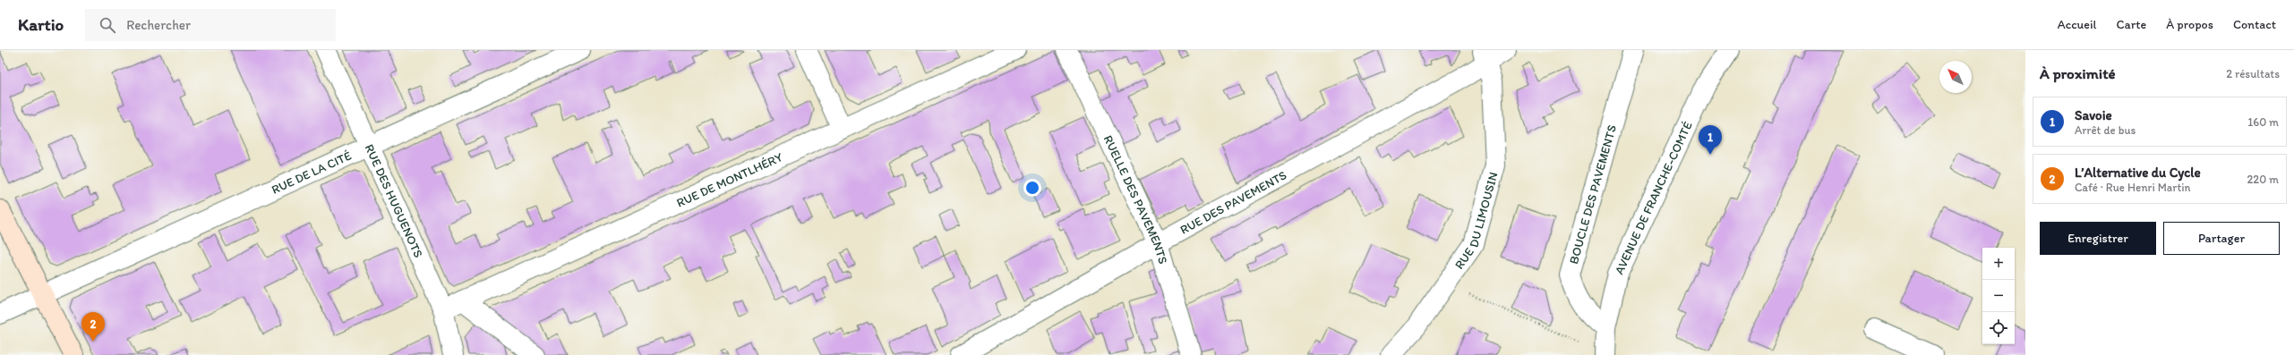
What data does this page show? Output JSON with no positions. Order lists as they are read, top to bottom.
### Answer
{
  "streets": {
    "street": [
      "RUE DE LA CITÉ",
      "RUE DE MONTLHÉRY",
      "BOUCLE DES PAVEMENTS",
      "AVENUE DE FRANCHE-COMTÉ",
      "RUELLE DES PAVEMENTS",
      "RUE DES HUGUENOTS",
      "RUE DES PAVEMENTS",
      "RUE DU LIMOUSIN"
    ]
  },
  "crossings": [
    ["RUE DE LA CITÉ", "RUE DES HUGUENOTS"],
    ["RUE DE MONTLHÉRY", "RUE DES HUGUENOTS"],
    ["BOUCLE DES PAVEMENTS", "AVENUE DE FRANCHE-COMTÉ"],
    ["RUELLE DES PAVEMENTS", "RUE DES PAVEMENTS"],
    ["RUE DES PAVEMENTS", "RUE DU LIMOUSIN"]
  ],
  "north": "top left",
  "page": {
    "header": "Kartio",
    "search": "Rechercher",
    "nav": [
      "Accueil",
      "Carte",
      "À propos",
      "Contact"
    ],
    "heading": ["À proximité", "2 résultats"],
    "list": [
      {
        "mark": "1",
        "name": "Savoie",
        "note": "Arrêt de bus",
        "value": "160 m"
      },
      {
        "mark": "2",
        "name": "L’Alternative du Cycle",
        "note": "Café · Rue Henri Martin",
        "value": "220 m"
      }
    ],
    "pins": ["1", "2"],
    "buttons": ["Enregistrer", "Partager"],
    "map_buttons": ["+", "−"]
  }
}
